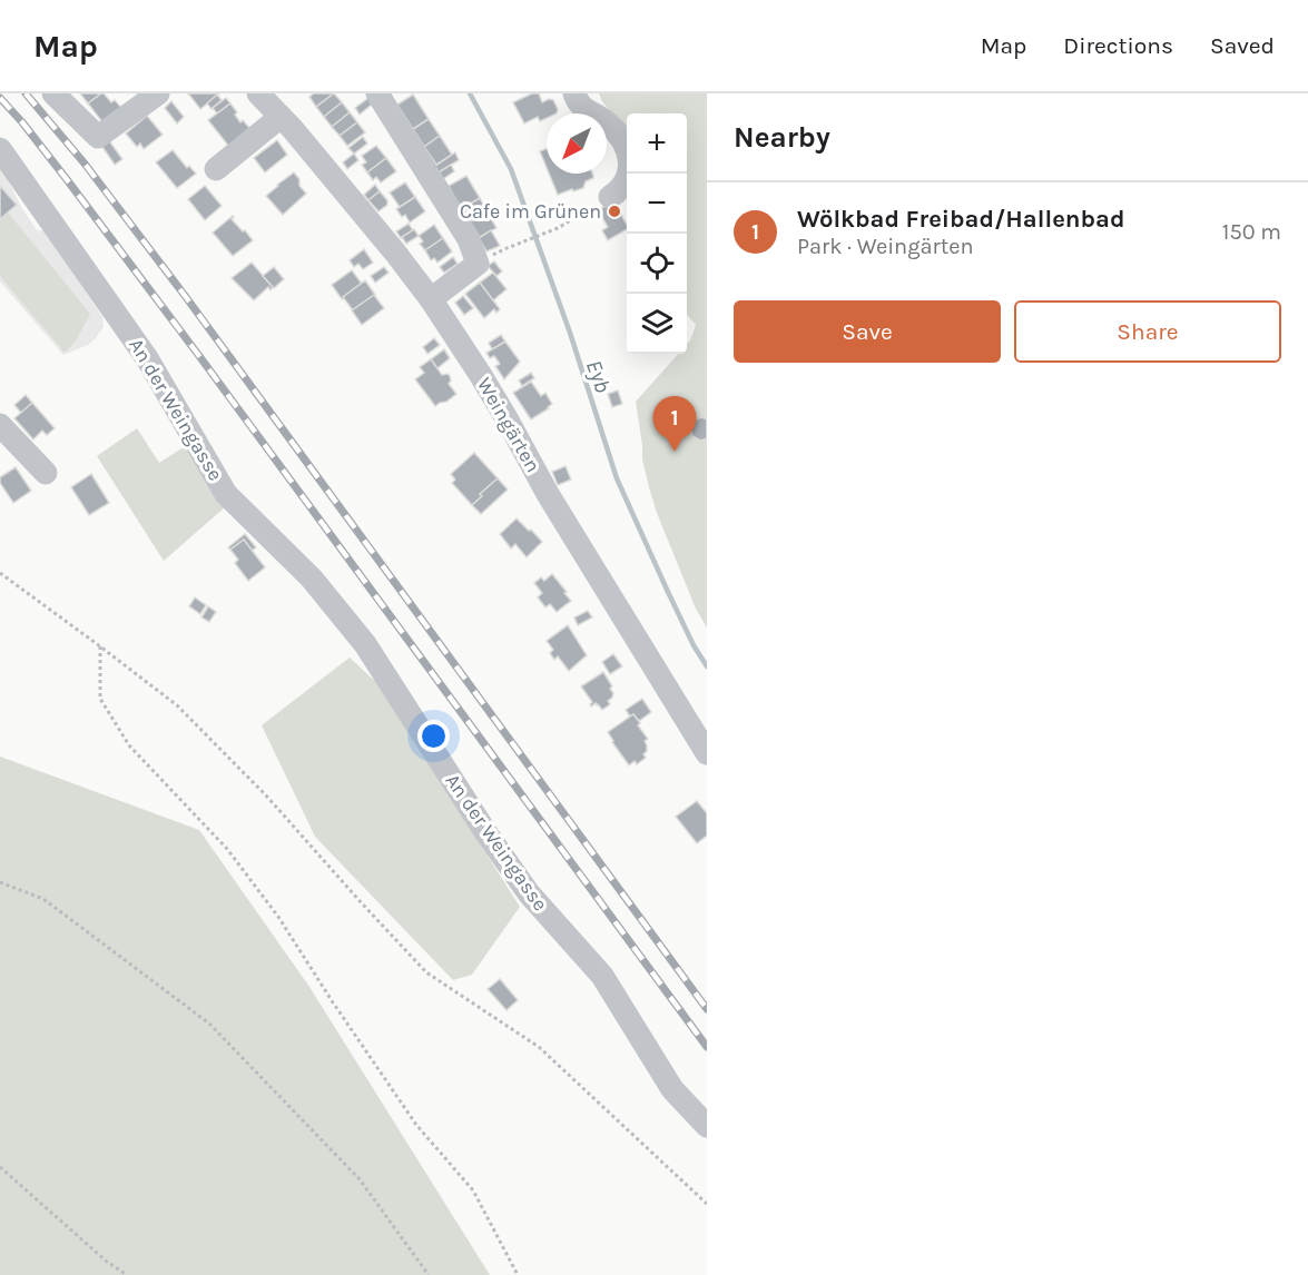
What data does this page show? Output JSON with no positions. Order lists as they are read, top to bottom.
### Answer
{
  "streets": {
    "street": ["An der Weingasse", "Weingärten"]
  },
  "water": ["Eyb"],
  "places": ["Cafe im Grünen"],
  "north": "bottom left",
  "page": {
    "header": "Map",
    "nav": ["Map", "Directions", "Saved"],
    "heading": "Nearby",
    "map_buttons": ["+", "−"],
    "list": [
      {
        "mark": "1",
        "name": "Wölkbad Freibad/Hallenbad",
        "note": "Park · Weingärten",
        "value": "150 m"
      }
    ],
    "buttons": ["Save", "Share"],
    "pins": "1"
  }
}
